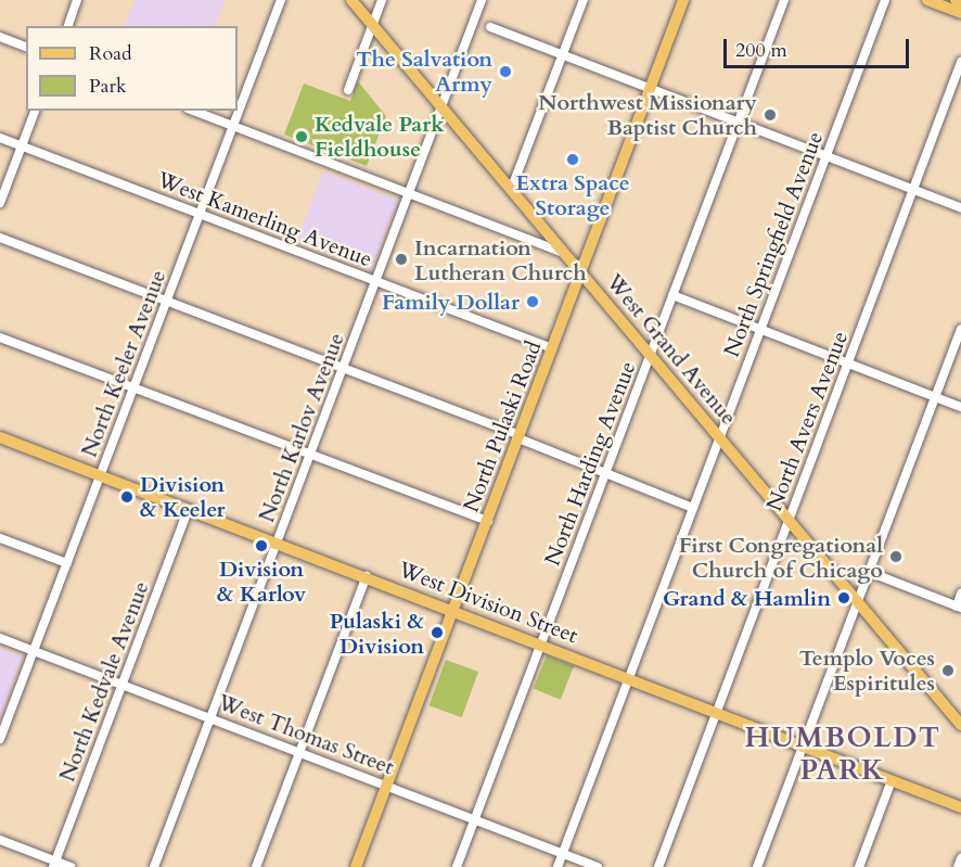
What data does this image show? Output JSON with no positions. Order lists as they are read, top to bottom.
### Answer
{
  "streets": {
    "main road": ["West Grand Avenue", "North Pulaski Road", "West Division Street"],
    "street": [
      "West Kamerling Avenue",
      "North Springfield Avenue",
      "North Keeler Avenue",
      "North Avers Avenue",
      "North Karlov Avenue",
      "North Harding Avenue",
      "North Kedvale Avenue",
      "West Thomas Street"
    ]
  },
  "crossings": [
    ["West Kamerling Avenue", "North Keeler Avenue"],
    ["West Kamerling Avenue", "North Pulaski Road"],
    ["West Kamerling Avenue", "North Karlov Avenue"],
    ["North Springfield Avenue", "West Grand Avenue"],
    ["North Springfield Avenue", "West Division Street"],
    ["North Springfield Avenue", "West Thomas Street"],
    ["West Grand Avenue", "North Avers Avenue"],
    ["West Grand Avenue", "North Pulaski Road"],
    ["West Grand Avenue", "North Karlov Avenue"],
    ["West Grand Avenue", "North Harding Avenue"],
    ["North Keeler Avenue", "West Division Street"],
    ["North Keeler Avenue", "West Thomas Street"],
    ["North Avers Avenue", "West Division Street"],
    ["North Pulaski Road", "West Division Street"],
    ["North Pulaski Road", "West Thomas Street"],
    ["North Karlov Avenue", "West Division Street"],
    ["North Karlov Avenue", "West Thomas Street"],
    ["North Harding Avenue", "West Division Street"],
    ["North Harding Avenue", "West Thomas Street"],
    ["West Division Street", "North Kedvale Avenue"],
    ["North Kedvale Avenue", "West Thomas Street"]
  ],
  "districts": ["HUMBOLDT PARK"],
  "places": [
    "The Salvation Army",
    "Northwest Missionary Baptist Church",
    "Kedvale Park Fieldhouse",
    "Extra Space Storage",
    "Incarnation Lutheran Church",
    "Family Dollar",
    "Division & Keeler",
    "Division & Karlov",
    "First Congregational Church of Chicago",
    "Grand & Hamlin",
    "Pulaski & Division",
    "Templo Voces Espiritules"
  ],
  "legend": ["Road", "Park"],
  "scale_bar": "200 m"
}
